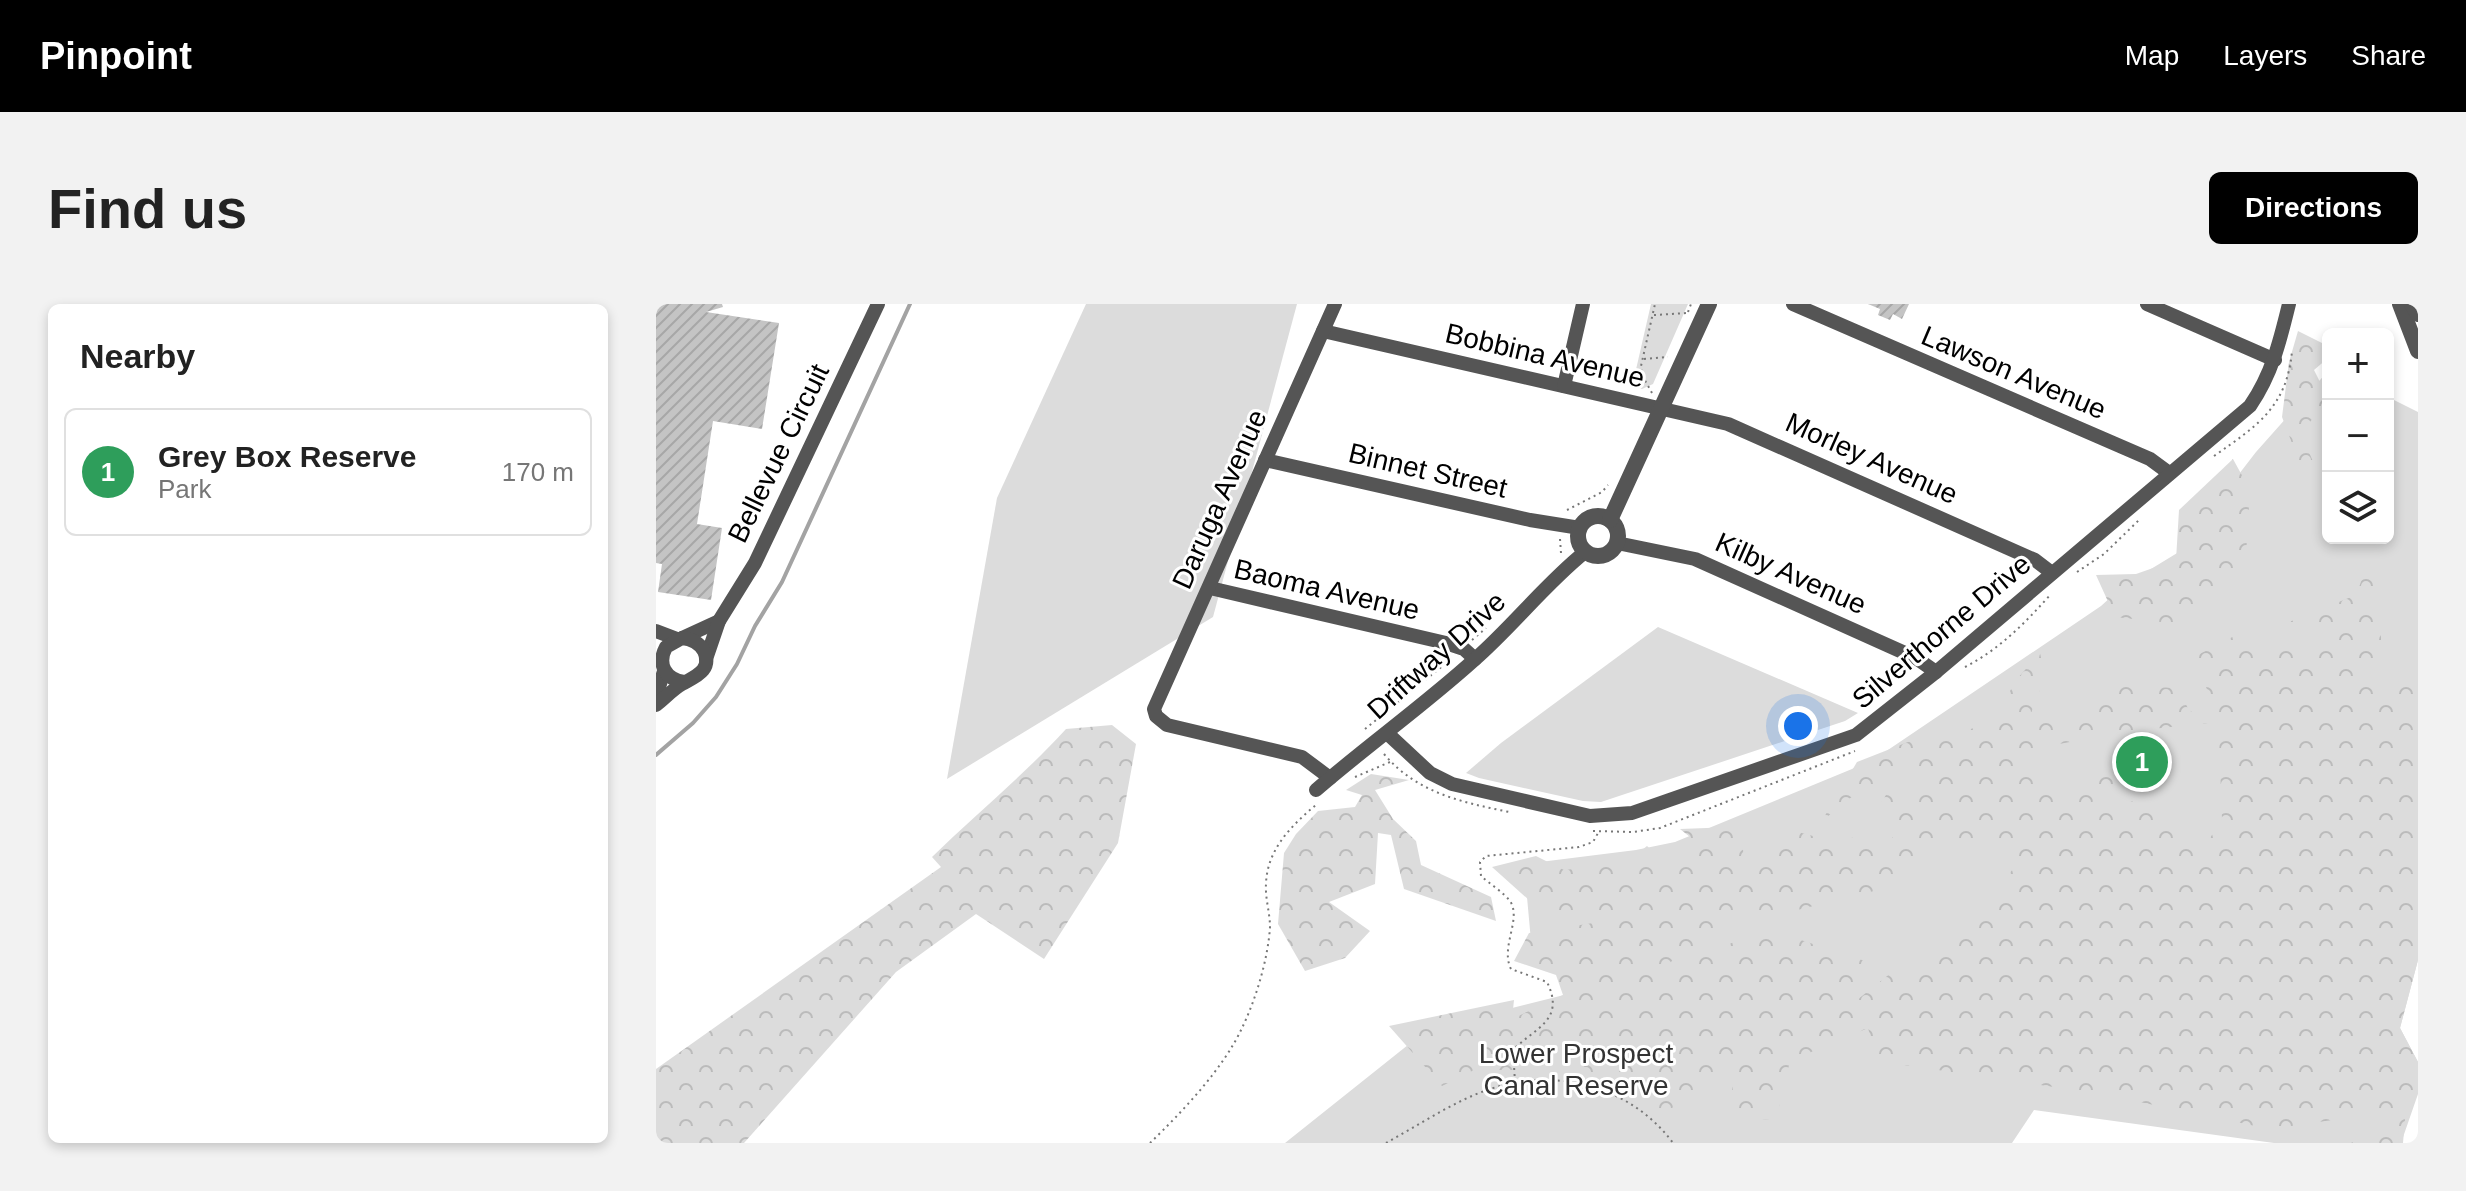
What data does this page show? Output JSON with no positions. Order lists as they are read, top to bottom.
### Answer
{
  "streets": {
    "street": [
      "Bobbina Avenue",
      "Lawson Avenue",
      "Bellevue Circuit",
      "Morley Avenue",
      "Binnet Street",
      "Daruga Avenue",
      "Kilby Avenue",
      "Baoma Avenue",
      "Silverthorne Drive",
      "Driftway Drive"
    ]
  },
  "crossings": [
    ["Bobbina Avenue", "Morley Avenue"],
    ["Bobbina Avenue", "Daruga Avenue"],
    ["Lawson Avenue", "Silverthorne Drive"],
    ["Morley Avenue", "Silverthorne Drive"],
    ["Binnet Street", "Daruga Avenue"],
    ["Binnet Street", "Kilby Avenue"],
    ["Binnet Street", "Driftway Drive"],
    ["Daruga Avenue", "Baoma Avenue"],
    ["Daruga Avenue", "Driftway Drive"],
    ["Kilby Avenue", "Silverthorne Drive"],
    ["Kilby Avenue", "Driftway Drive"],
    ["Baoma Avenue", "Driftway Drive"],
    ["Silverthorne Drive", "Driftway Drive"]
  ],
  "parks": ["Lower Prospect Canal Reserve"],
  "page": {
    "header": "Pinpoint",
    "nav": ["Map", "Layers", "Share"],
    "buttons": "Directions",
    "title": "Find us",
    "heading": "Nearby",
    "map_buttons": ["+", "−"],
    "list": [
      {
        "mark": "1",
        "name": "Grey Box Reserve",
        "note": "Park",
        "value": "170 m"
      }
    ],
    "pins": "1"
  }
}
